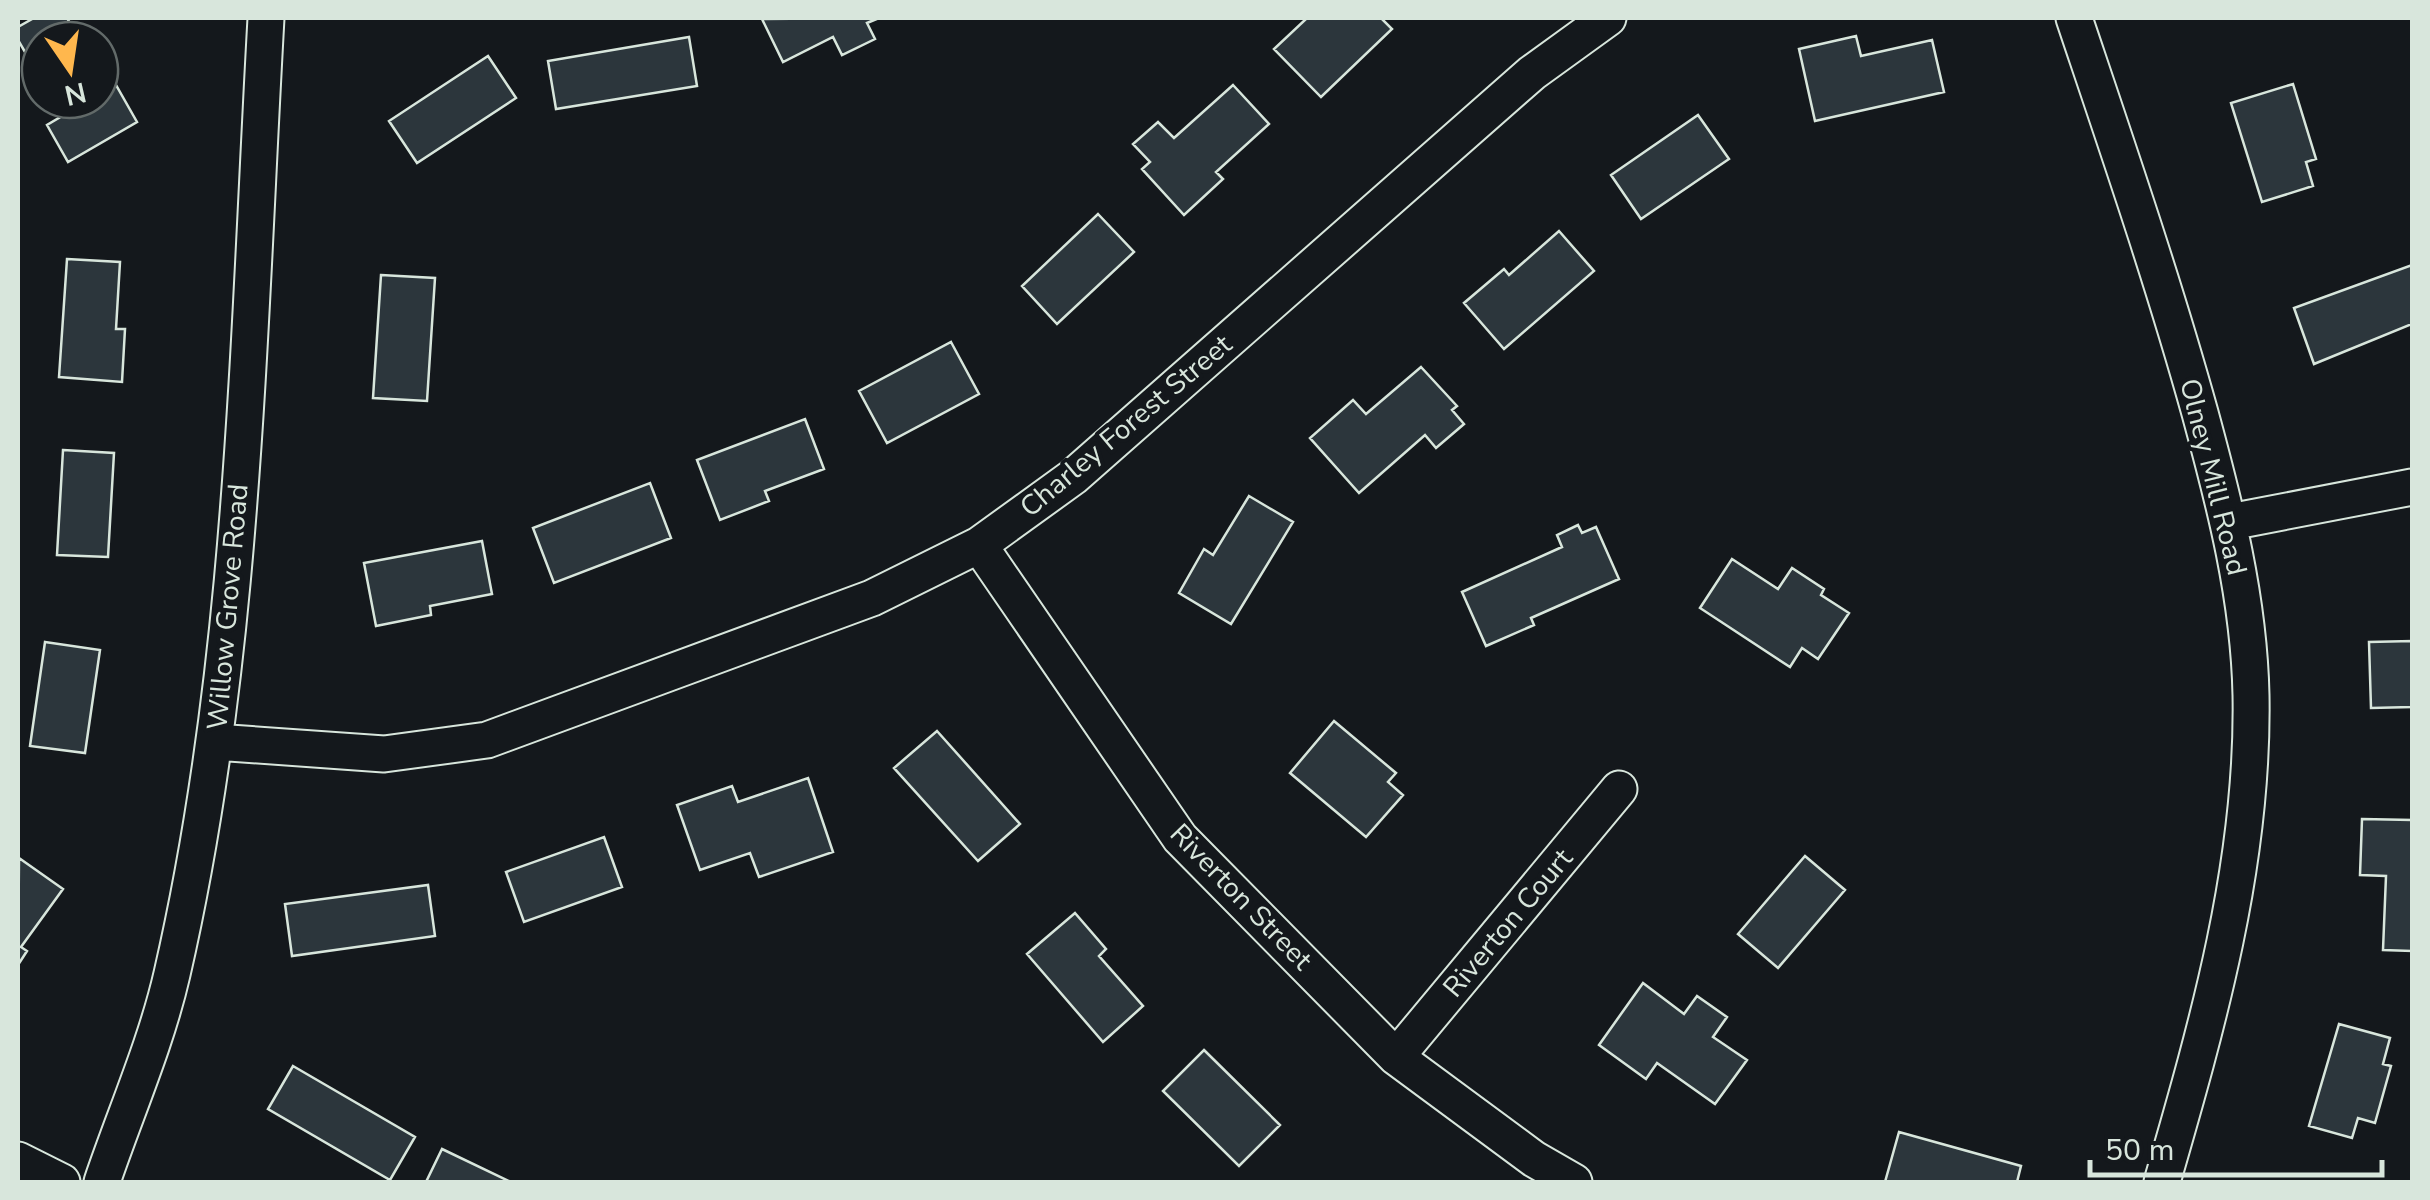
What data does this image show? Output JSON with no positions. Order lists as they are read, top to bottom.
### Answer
{
  "streets": {
    "street": [
      "Charley Forest Street",
      "Olney Mill Road",
      "Willow Grove Road",
      "Riverton Street",
      "Riverton Court"
    ]
  },
  "crossings": [
    ["Charley Forest Street", "Willow Grove Road"],
    ["Charley Forest Street", "Riverton Street"],
    ["Riverton Street", "Riverton Court"]
  ],
  "scale_bar": "50 m",
  "north": "bottom"
}
